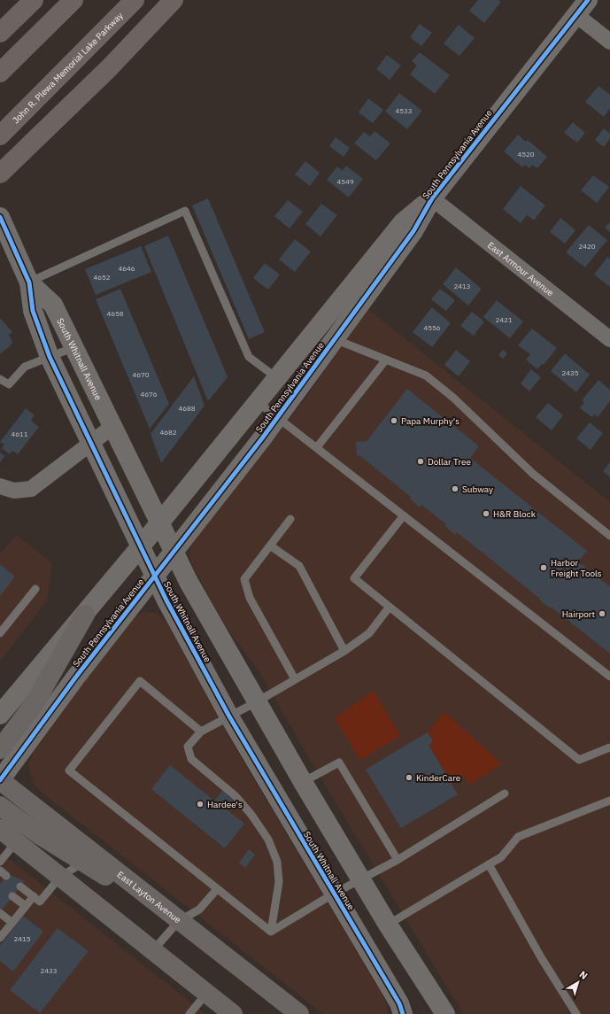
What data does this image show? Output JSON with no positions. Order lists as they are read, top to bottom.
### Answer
{
  "streets": {
    "main road": ["John R. Plewa Memorial Lake Parkway", "East Layton Avenue"],
    "street": ["South Pennsylvania Avenue", "East Armour Avenue", "South Whitnall Avenue"]
  },
  "crossings": [
    ["South Pennsylvania Avenue", "East Armour Avenue"],
    ["South Pennsylvania Avenue", "South Whitnall Avenue"],
    ["South Pennsylvania Avenue", "East Layton Avenue"]
  ],
  "places": [
    "Papa Murphy's",
    "Dollar Tree",
    "Subway",
    "H&R Block",
    "Harbor Freight Tools",
    "Hairport",
    "KinderCare",
    "Hardee's"
  ],
  "house_numbers": [
    "4533",
    "4520",
    "4549",
    "2420",
    "4646",
    "4652",
    "2413",
    "4658",
    "2421",
    "4556",
    "2435",
    "4670",
    "4676",
    "4688",
    "4682",
    "4611",
    "2415",
    "2433"
  ],
  "north": "top right"
}
